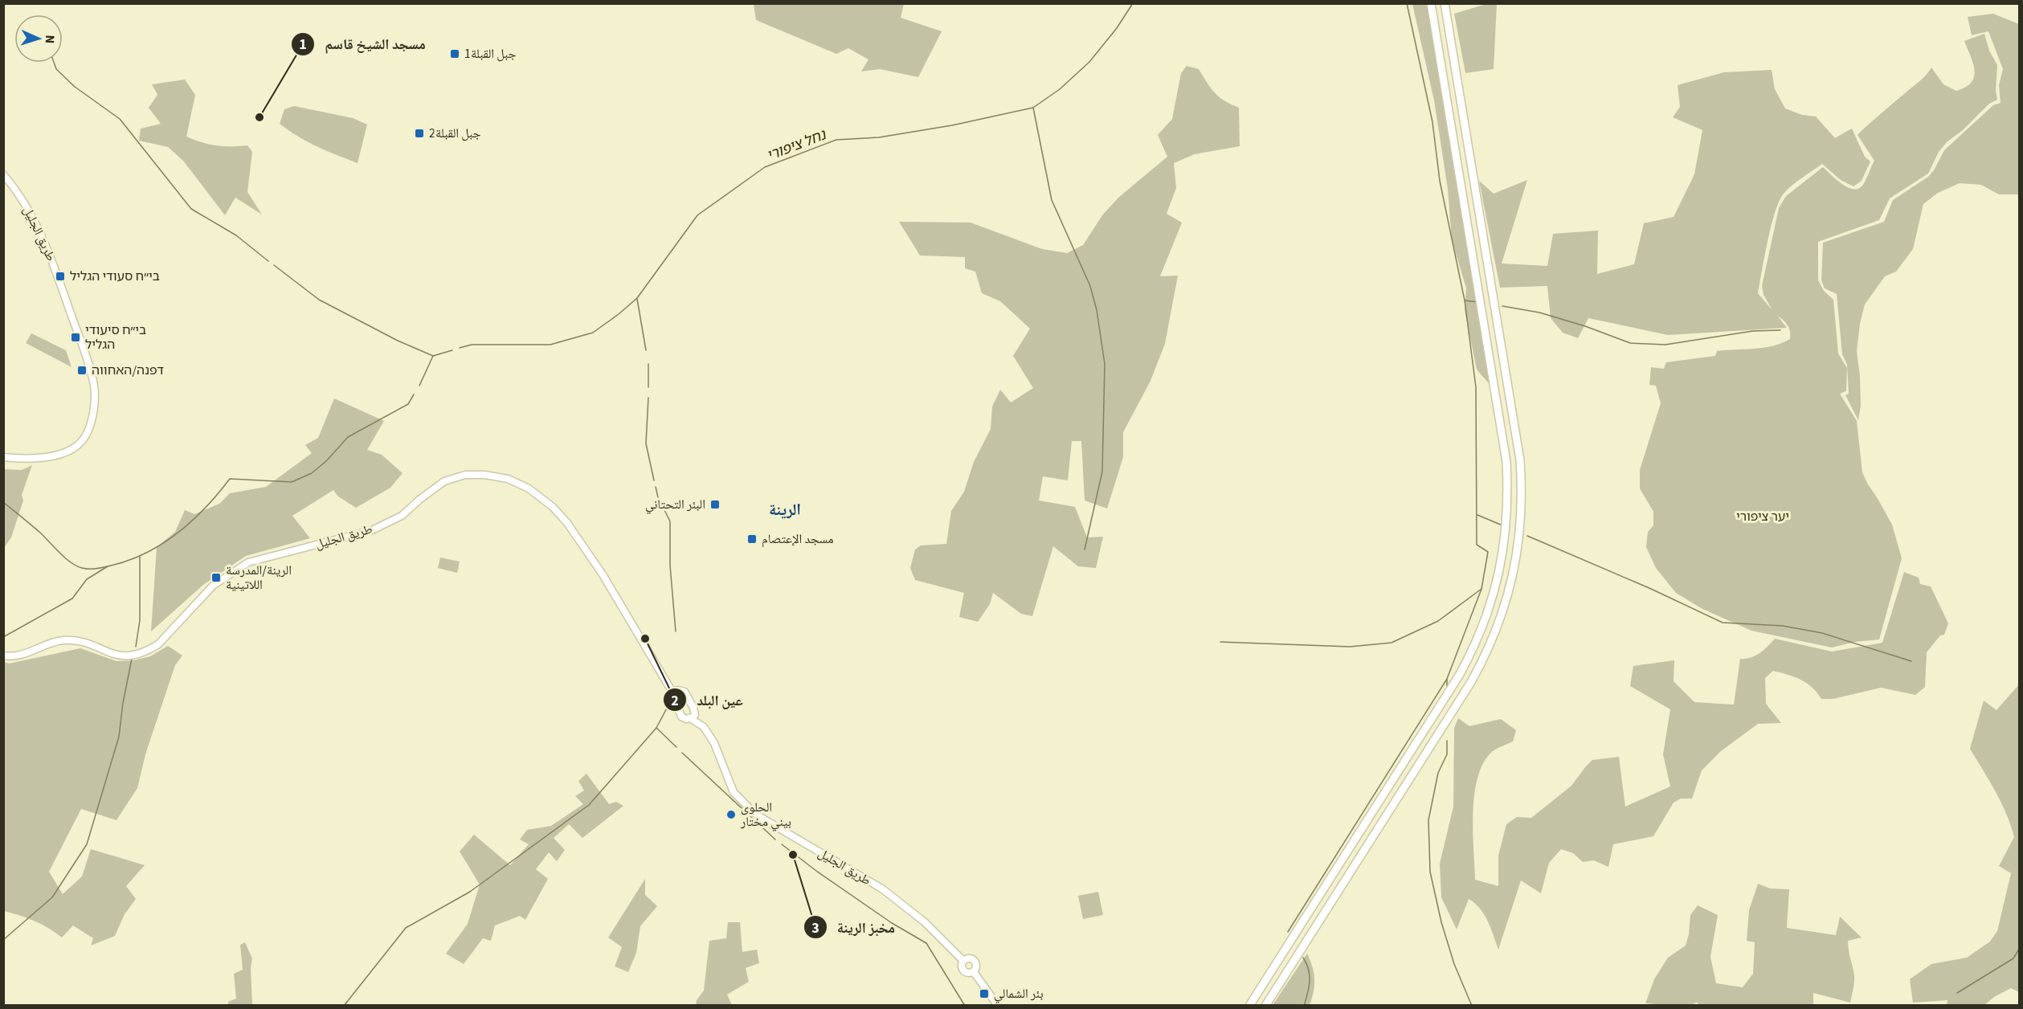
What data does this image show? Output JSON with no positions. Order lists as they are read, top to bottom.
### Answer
{
  "streets": {
    "main road": ["طريق الجليل"]
  },
  "districts": ["الرينة"],
  "water": ["נחל ציפורי"],
  "parks": ["יער ציפורי"],
  "places": {
    "transit": [
      "جبل القبلة1",
      "جبل القبلة2",
      "בי״ח סעודי הגליל",
      "בי״ח סיעודי הגליל",
      "דפנה/האחווה",
      "البئر التحتاني",
      "مسجد الإعتصام",
      "الرينة/المدرسة اللاتينية",
      "بئر الشمالي"
    ],
    "other": [
      "مسجد الشيخ قاسم",
      "عين البلد",
      "الحلوى بيني مختار",
      "مخبز الرينة"
    ]
  },
  "north": "right"
}
